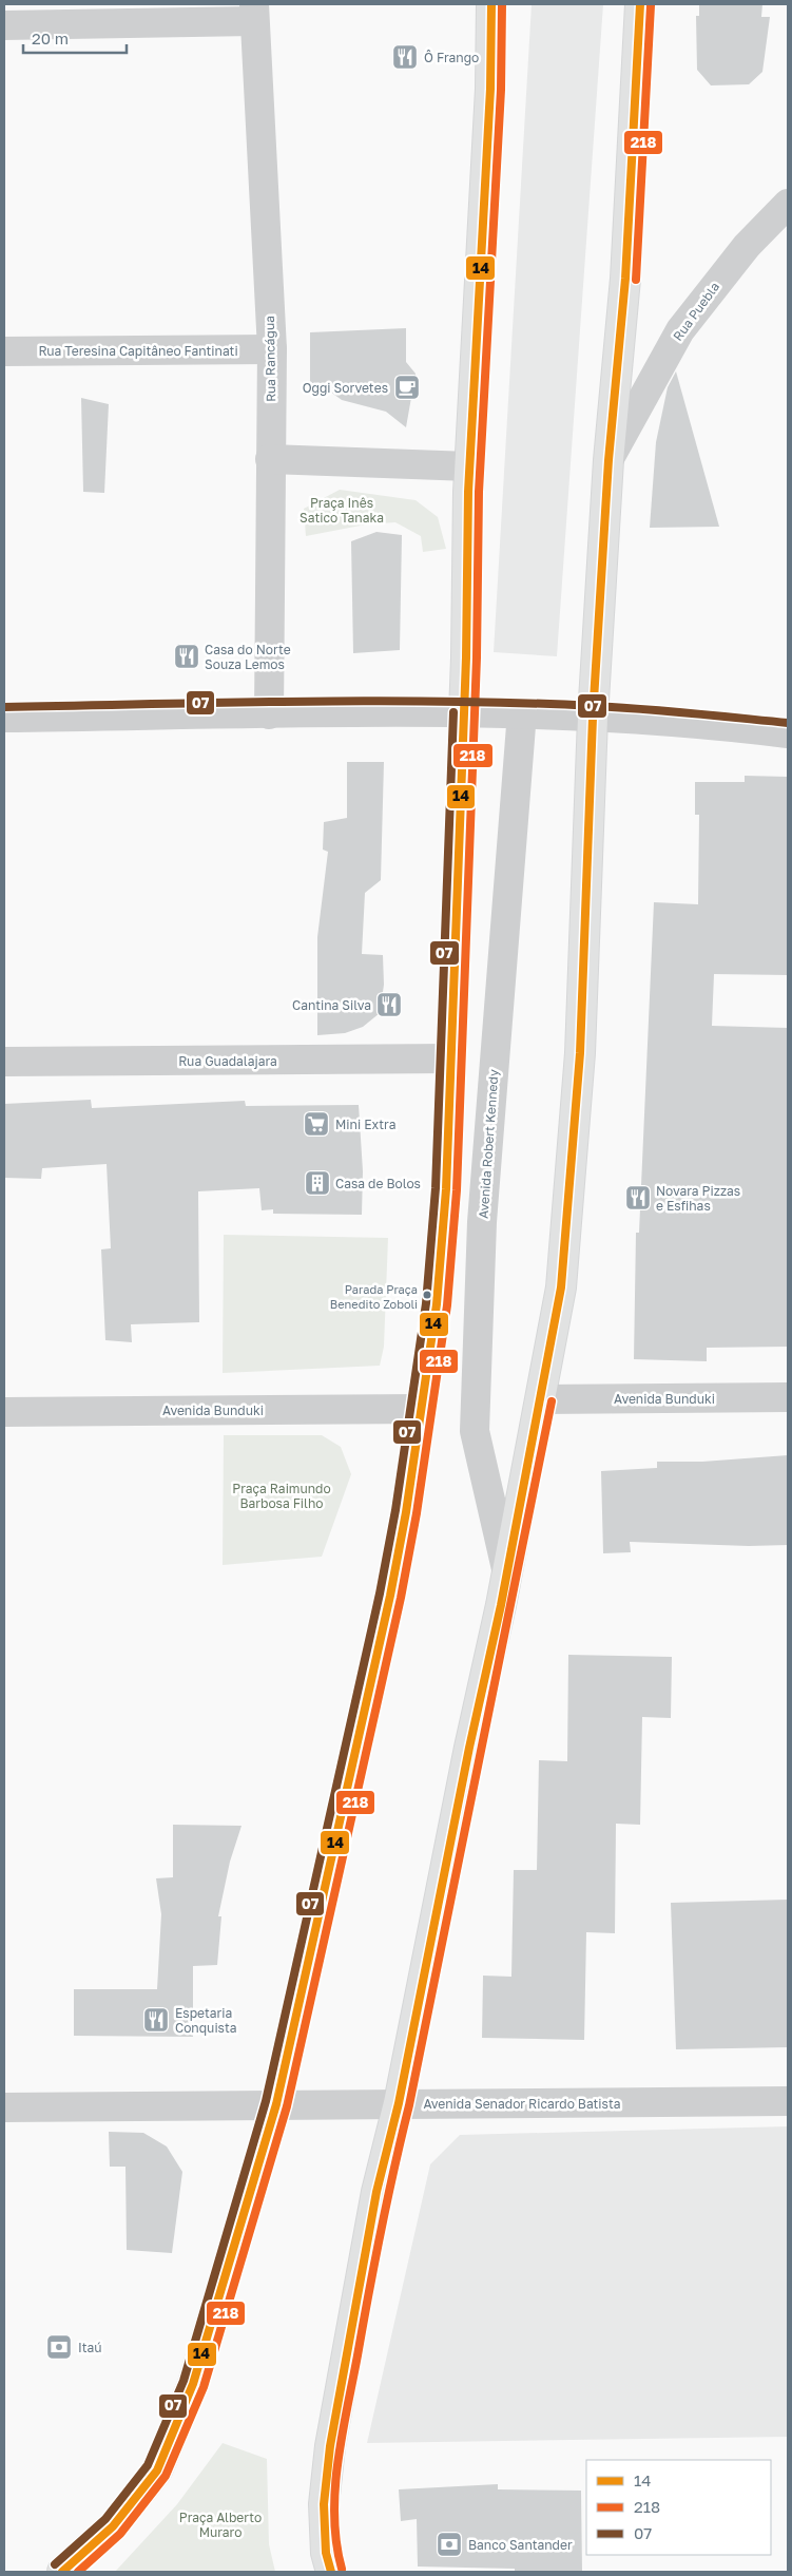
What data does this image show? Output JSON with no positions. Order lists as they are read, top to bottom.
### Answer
{
  "streets": {
    "main road": ["Avenida Robert Kennedy"],
    "street": [
      "Rua Puebla",
      "Rua Teresina Capitâneo Fantinati",
      "Rua Rancágua",
      "Rua Guadalajara",
      "Avenida Bunduki",
      "Avenida Senador Ricardo Batista"
    ]
  },
  "crossings": [
    ["Rua Puebla", "Avenida Robert Kennedy"],
    ["Rua Teresina Capitâneo Fantinati", "Rua Rancágua"],
    ["Avenida Robert Kennedy", "Avenida Bunduki"],
    ["Avenida Robert Kennedy", "Avenida Senador Ricardo Batista"]
  ],
  "parks": ["Praça Inês Satico Tanaka", "Praça Raimundo Barbosa Filho", "Praça Alberto Muraro"],
  "places": {
    "restaurant": [
      "Ô Frango",
      "Casa do Norte Souza Lemos",
      "Cantina Silva",
      "Novara Pizzas e Esfihas",
      "Espetaria Conquista"
    ],
    "cafe": ["Oggi Sorvetes"],
    "supermarket": ["Mini Extra"],
    "building": ["Casa de Bolos"],
    "other": ["Parada Praça Benedito Zoboli"],
    "bank": ["Itaú", "Banco Santander"]
  },
  "lines": ["transit line 14", "transit line 218", "transit line 07"],
  "legend": ["14", "218", "07"],
  "scale_bar": "20 m"
}
